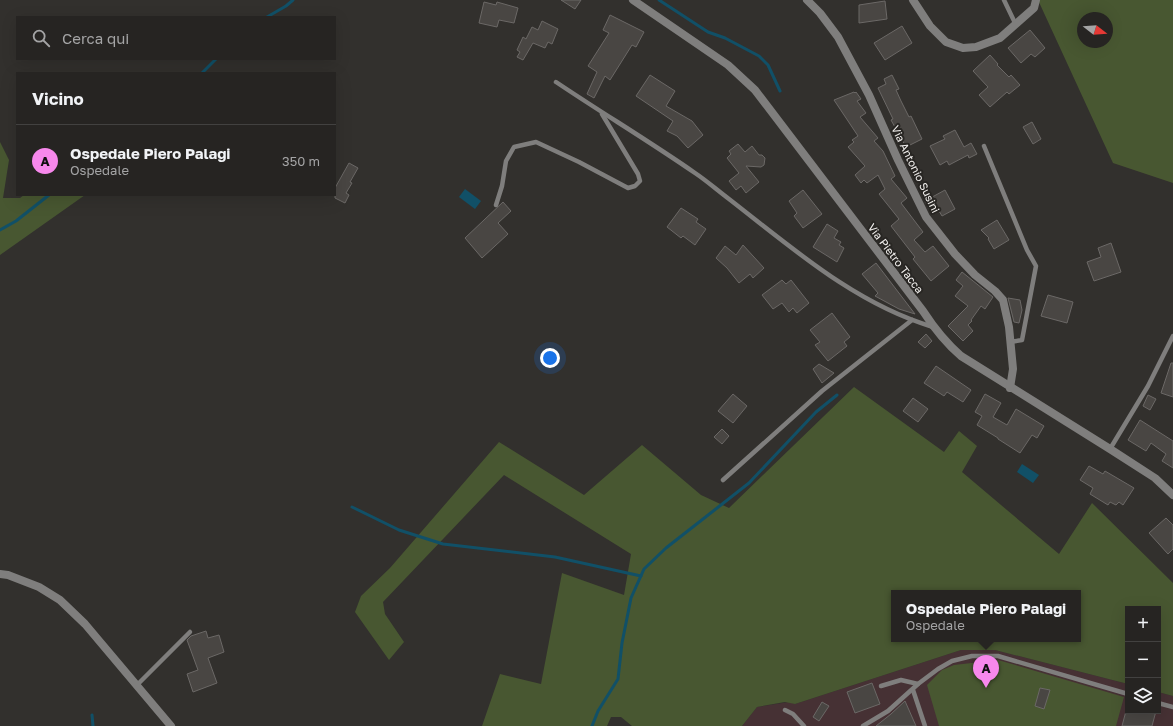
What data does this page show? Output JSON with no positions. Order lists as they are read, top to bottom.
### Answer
{
  "streets": {
    "street": ["Via Antonio Susini", "Via Pietro Tacca"]
  },
  "crossings": [
    ["Via Antonio Susini", "Via Pietro Tacca"]
  ],
  "north": "right",
  "page": {
    "search": "Cerca qui",
    "heading": "Vicino",
    "list": [
      {
        "mark": "A",
        "name": "Ospedale Piero Palagi",
        "note": "Ospedale",
        "value": "350 m"
      }
    ],
    "popup": ["Ospedale Piero Palagi", "Ospedale"],
    "map_buttons": ["+", "−"],
    "pins": "A"
  }
}
